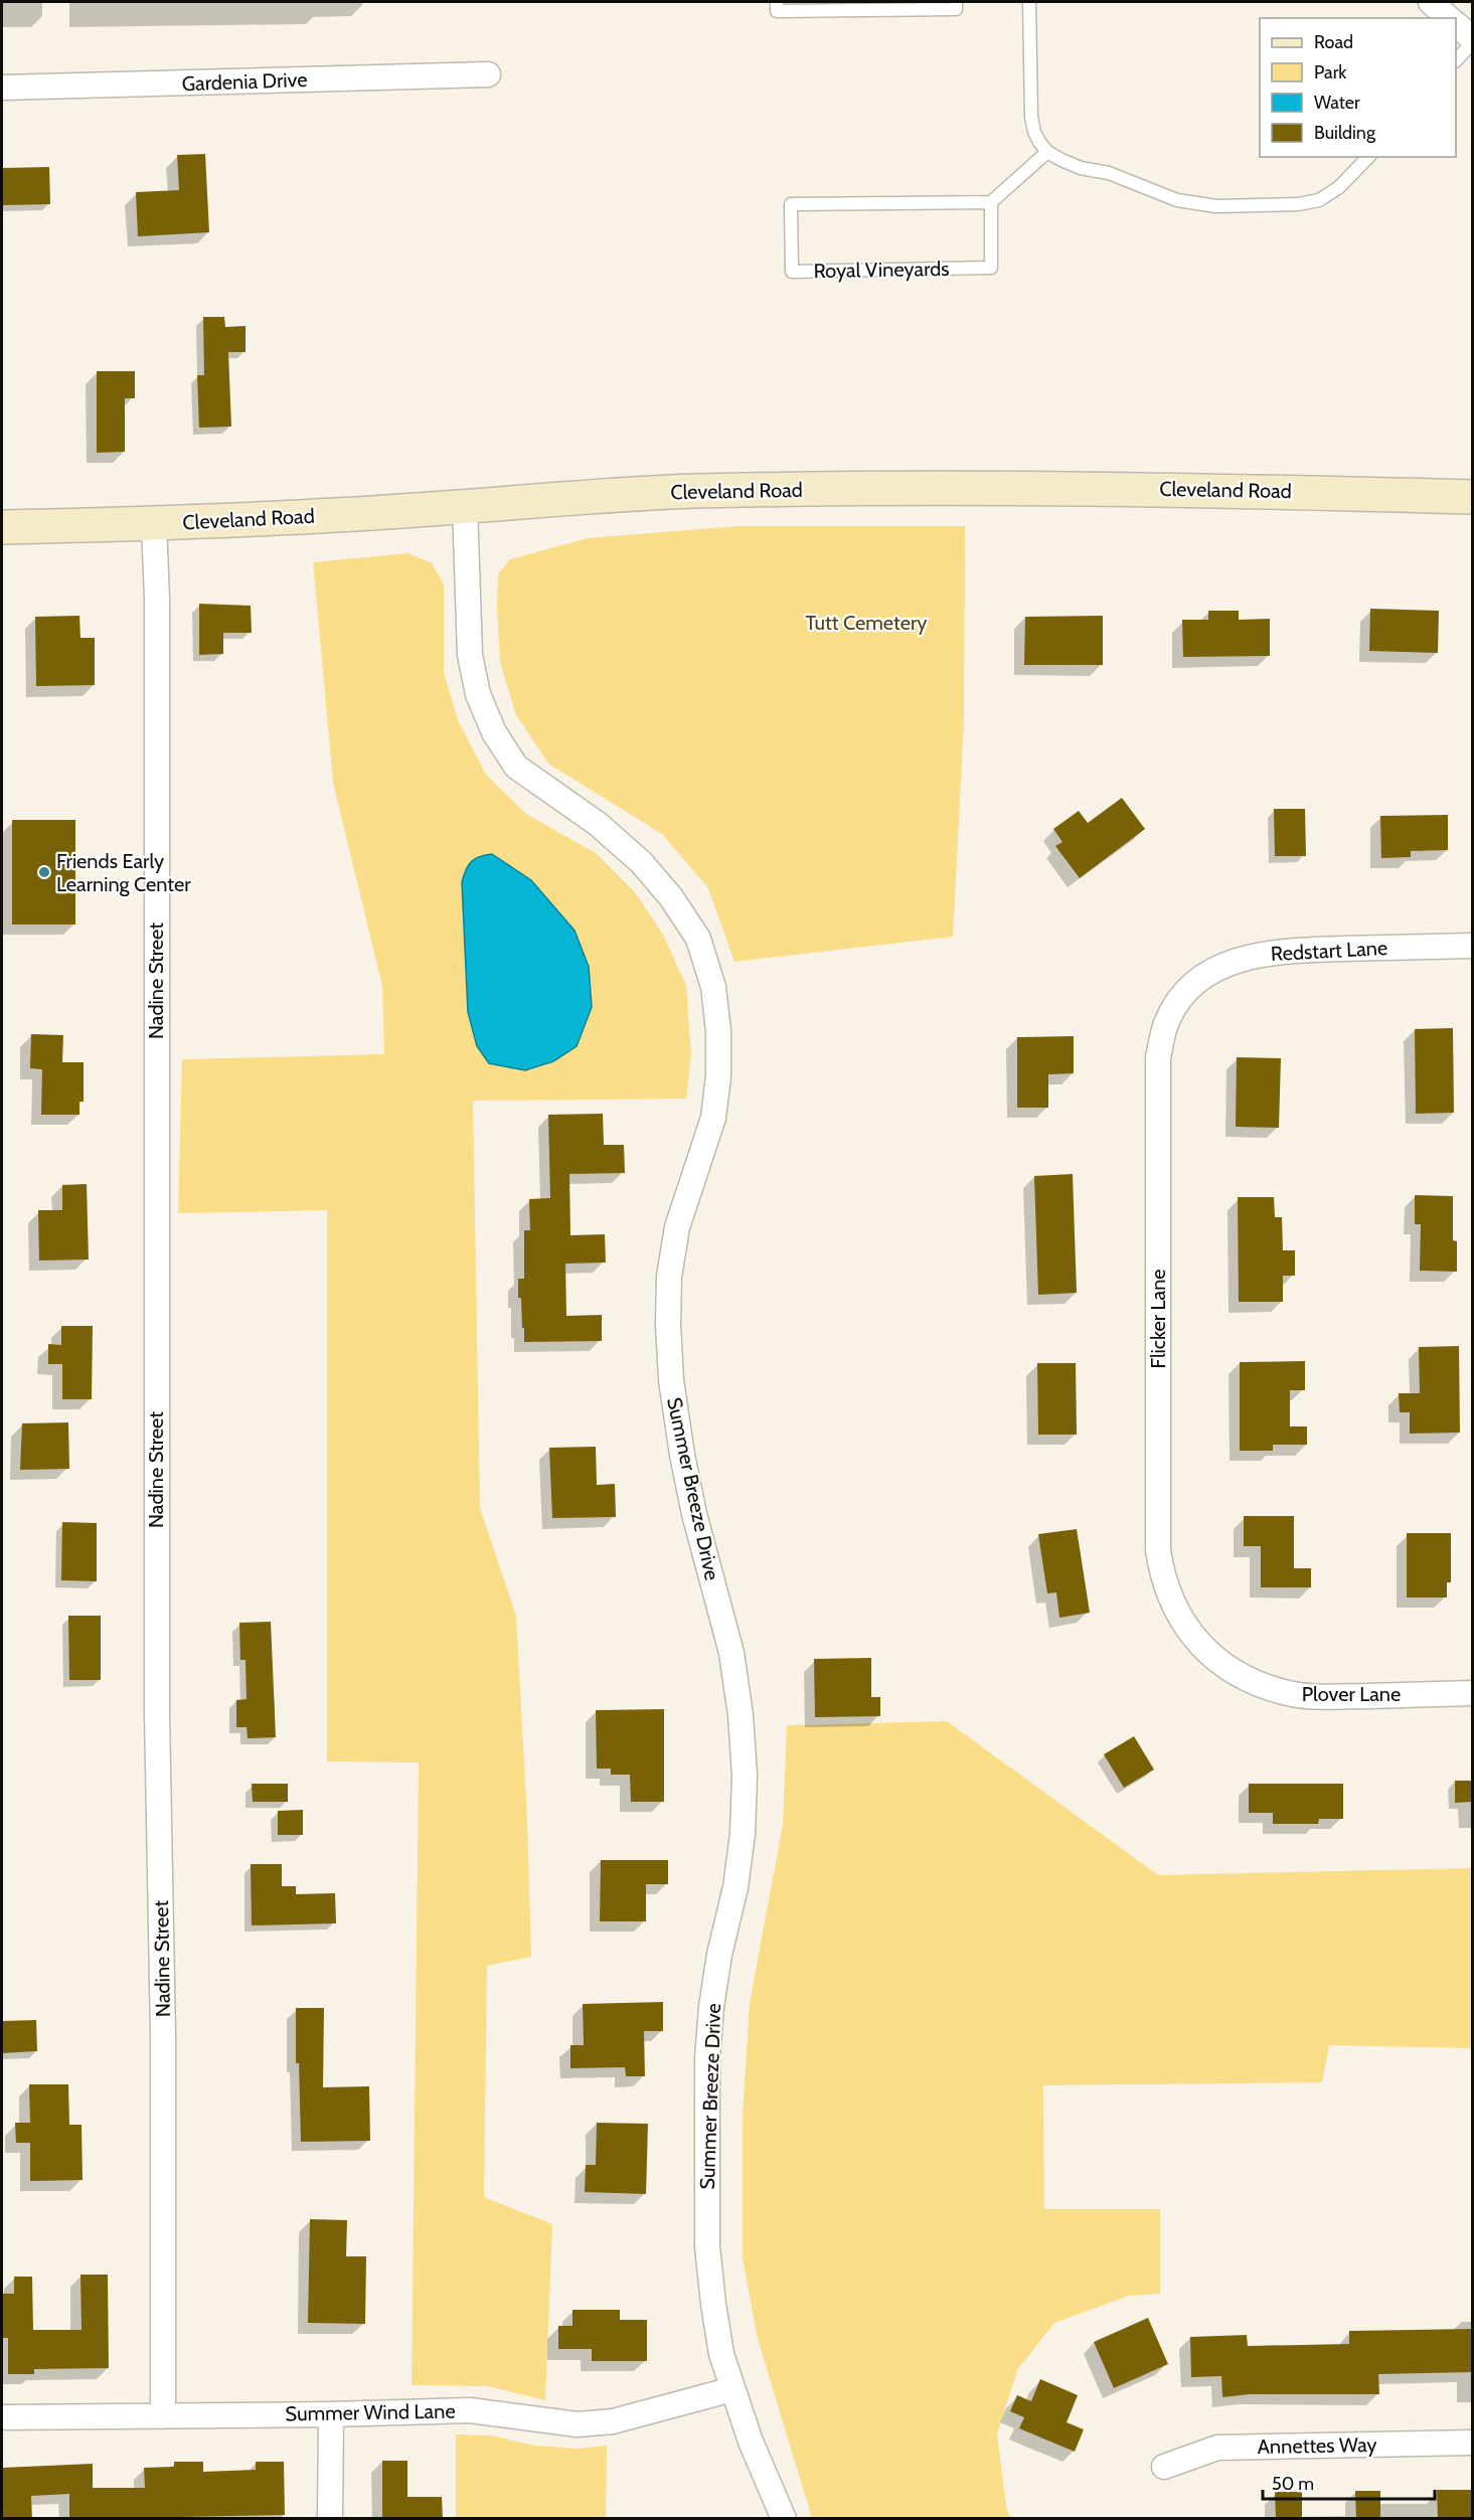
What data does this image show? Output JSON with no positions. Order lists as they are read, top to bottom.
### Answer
{
  "streets": {
    "main road": ["Cleveland Road"],
    "street": [
      "Gardenia Drive",
      "Redstart Lane",
      "Nadine Street",
      "Flicker Lane",
      "Summer Breeze Drive",
      "Plover Lane",
      "Summer Wind Lane",
      "Annettes Way"
    ],
    "lane": ["Royal Vineyards"]
  },
  "crossings": [
    ["Cleveland Road", "Nadine Street"],
    ["Cleveland Road", "Summer Breeze Drive"],
    ["Redstart Lane", "Flicker Lane"],
    ["Nadine Street", "Summer Wind Lane"],
    ["Flicker Lane", "Plover Lane"],
    ["Summer Breeze Drive", "Summer Wind Lane"]
  ],
  "parks": ["Tutt Cemetery"],
  "places": ["Friends Early Learning Center"],
  "legend": [
    "Road",
    "Park",
    "Water",
    "Building"
  ],
  "scale_bar": "50 m"
}
